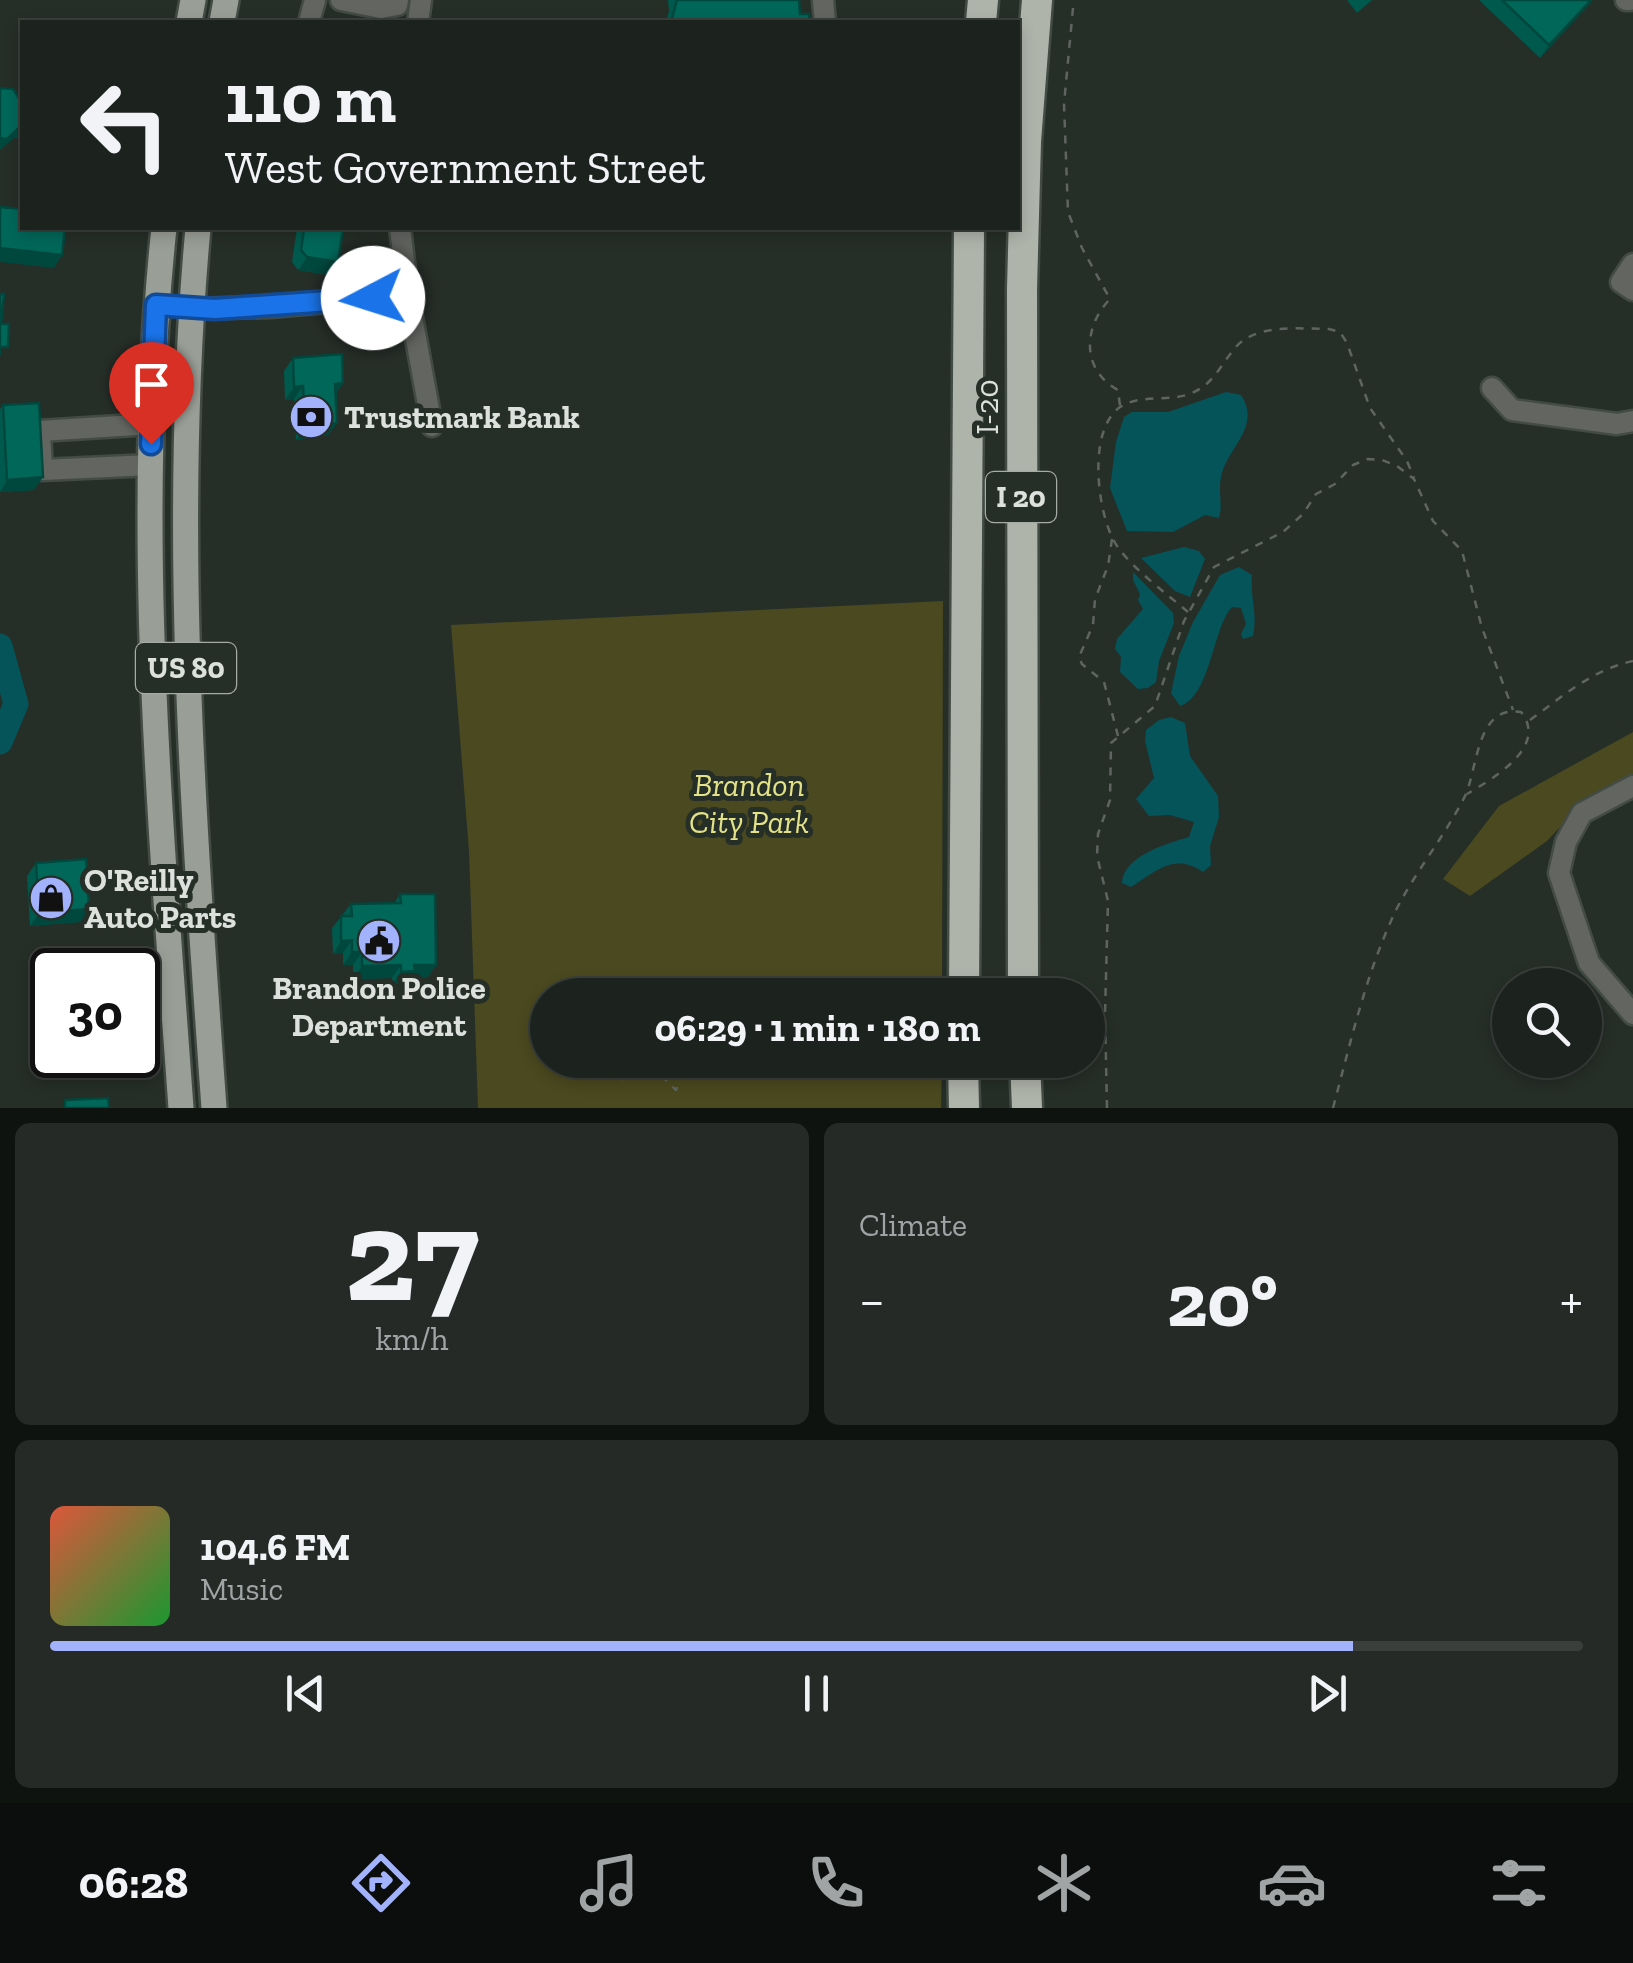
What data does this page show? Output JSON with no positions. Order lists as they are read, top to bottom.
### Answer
{
  "streets": {
    "highway": ["I-20", "I 20"],
    "main road": ["US 80"]
  },
  "parks": ["Brandon City Park"],
  "places": {
    "bank": ["Trustmark Bank"],
    "shop": ["O'Reilly Auto Parts"],
    "public building": ["Brandon Police Department"]
  },
  "page": {
    "turn": ["110 m", "West Government Street"],
    "limit": "30",
    "trip": "06:29 · 1 min · 180 m",
    "tile": [
      ["27", "km/h"],
      "Climate"
    ],
    "heat": ["−", "20°", "+"],
    "song": ["104.6 FM", "Music"],
    "tabs": "06:28"
  }
}
